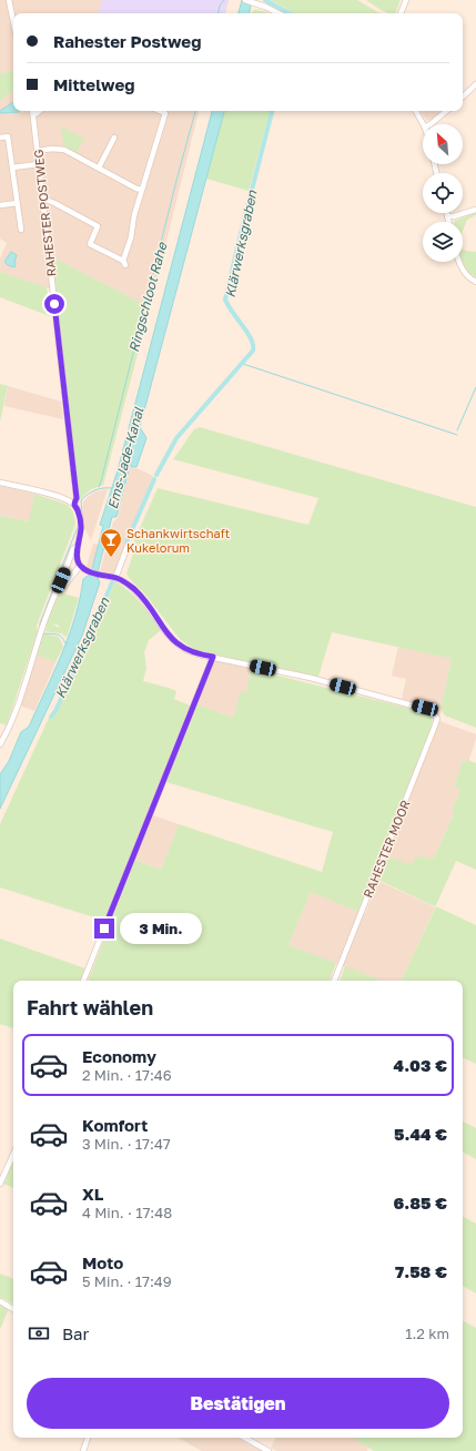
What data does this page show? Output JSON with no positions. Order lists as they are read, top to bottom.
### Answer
{
  "streets": {
    "street": ["RAHESTER POSTWEG", "RAHESTER MOOR"]
  },
  "water": ["Klärwerksgraben", "Ringschloot Rahe", "Ems-Jade-Kanal"],
  "places": {
    "bar": ["Schankwirtschaft Kukelorum"]
  },
  "north": "top left",
  "page": {
    "banner": ["Rahester Postweg", "Mittelweg"],
    "bubble": "3 Min.",
    "heading": "Fahrt wählen",
    "list": [
      {
        "name": "Economy",
        "note": "2 Min. · 17:46",
        "value": "4.03 €"
      },
      {
        "name": "Komfort",
        "note": "3 Min. · 17:47",
        "value": "5.44 €"
      },
      {
        "name": "XL",
        "note": "4 Min. · 17:48",
        "value": "6.85 €"
      },
      {
        "name": "Moto",
        "note": "5 Min. · 17:49",
        "value": "7.58 €"
      }
    ],
    "pay": ["Bar", "1.2 km"],
    "buttons": "Bestätigen"
  }
}
